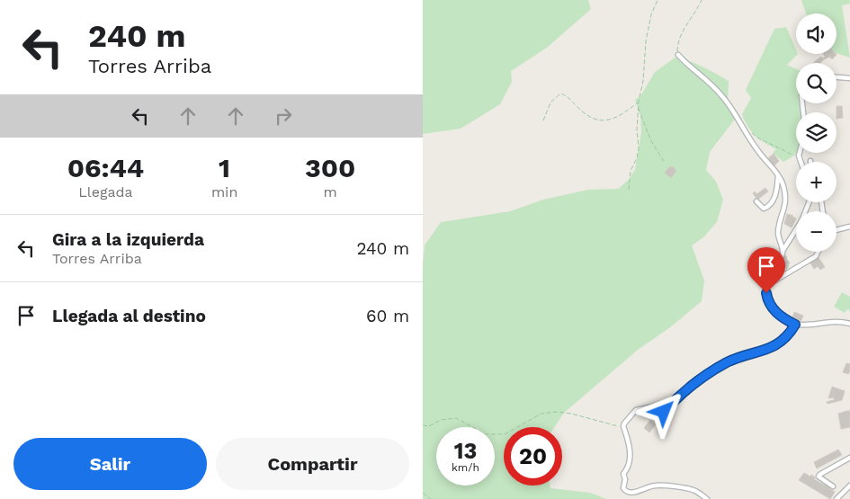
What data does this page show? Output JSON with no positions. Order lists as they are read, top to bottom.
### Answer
{
  "page": {
    "turn": ["240 m", "Torres Arriba"],
    "map_buttons": ["+", "−"],
    "eta": [
      "06:44",
      "Llegada",
      "1",
      "min",
      "300",
      "m"
    ],
    "list": [
      {
        "name": "Gira a la izquierda",
        "note": "Torres Arriba",
        "value": "240 m"
      },
      {
        "name": "Llegada al destino",
        "value": "60 m"
      }
    ],
    "speed": "13 km/h",
    "limit": "20",
    "buttons": ["Salir", "Compartir"]
  }
}
